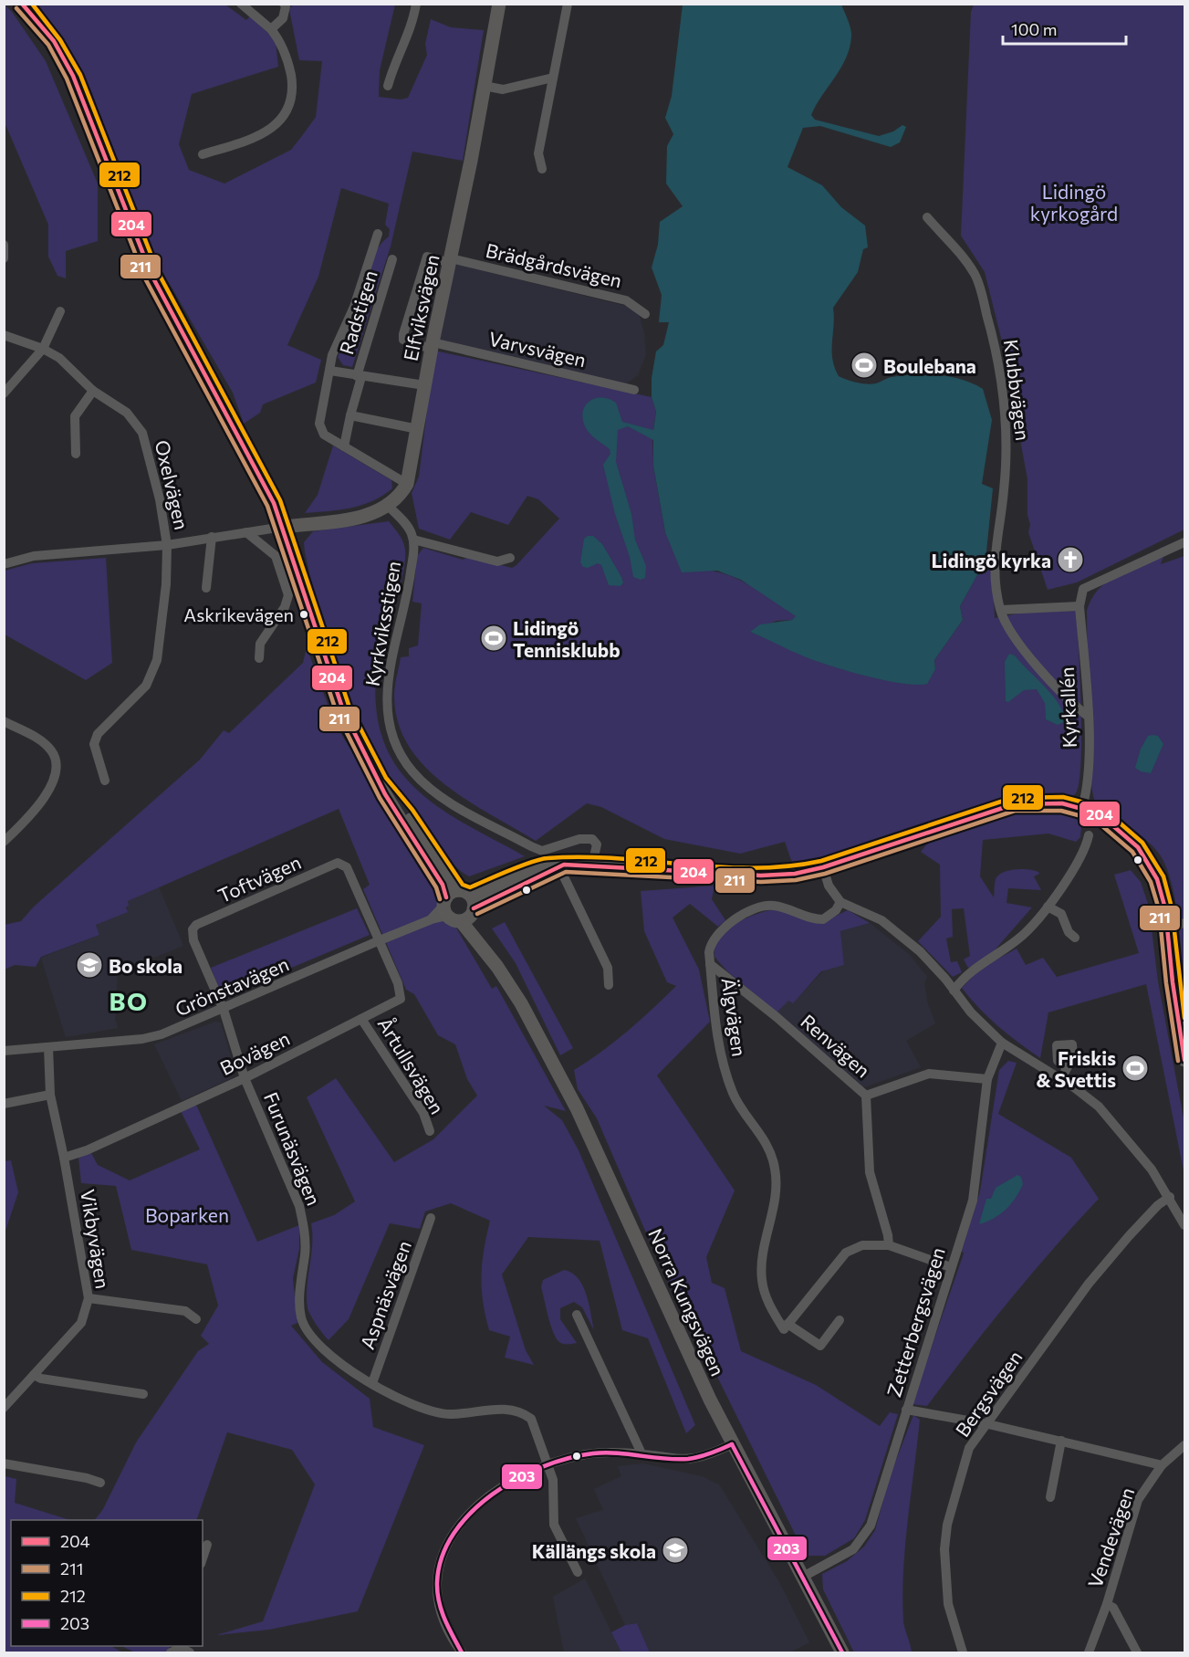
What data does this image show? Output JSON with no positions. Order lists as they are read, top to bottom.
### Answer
{
  "streets": {
    "main road": ["Elfviksvägen", "Norra Kungsvägen"],
    "street": [
      "Brädgårdsvägen",
      "Radstigen",
      "Varvsvägen",
      "Klubbvägen",
      "Oxelvägen",
      "Kyrkviksstigen",
      "Kyrkallén",
      "Toftvägen",
      "Grönstavägen",
      "Älgvägen",
      "Renvägen",
      "Bovägen",
      "Årtullsvägen",
      "Furunäsvägen",
      "Vikbyvägen",
      "Aspnäsvägen",
      "Zetterbergsvägen",
      "Bergsvägen",
      "Vendevägen"
    ]
  },
  "crossings": [
    ["Brädgårdsvägen", "Elfviksvägen"],
    ["Brädgårdsvägen", "Varvsvägen"],
    ["Elfviksvägen", "Varvsvägen"],
    ["Elfviksvägen", "Kyrkviksstigen"],
    ["Klubbvägen", "Kyrkallén"],
    ["Toftvägen", "Grönstavägen"],
    ["Toftvägen", "Bovägen"],
    ["Toftvägen", "Furunäsvägen"],
    ["Grönstavägen", "Bovägen"],
    ["Grönstavägen", "Furunäsvägen"],
    ["Grönstavägen", "Vikbyvägen"],
    ["Grönstavägen", "Norra Kungsvägen"],
    ["Älgvägen", "Renvägen"],
    ["Renvägen", "Zetterbergsvägen"],
    ["Bovägen", "Årtullsvägen"],
    ["Bovägen", "Furunäsvägen"],
    ["Bovägen", "Vikbyvägen"],
    ["Furunäsvägen", "Aspnäsvägen"],
    ["Norra Kungsvägen", "Zetterbergsvägen"]
  ],
  "districts": ["BO"],
  "parks": ["Lidingö kyrkogård", "Boparken"],
  "places": {
    "sports": ["Boulebana", "Lidingö Tennisklubb", "Friskis & Svettis"],
    "church": ["Lidingö kyrka"],
    "other": ["Askrikevägen"],
    "school or university": ["Bo skola", "Källängs skola"]
  },
  "lines": [
    "transit line 204",
    "transit line 212",
    "transit line 211",
    "transit line 203"
  ],
  "legend": [
    "204",
    "211",
    "212",
    "203"
  ],
  "scale_bar": "100 m"
}
